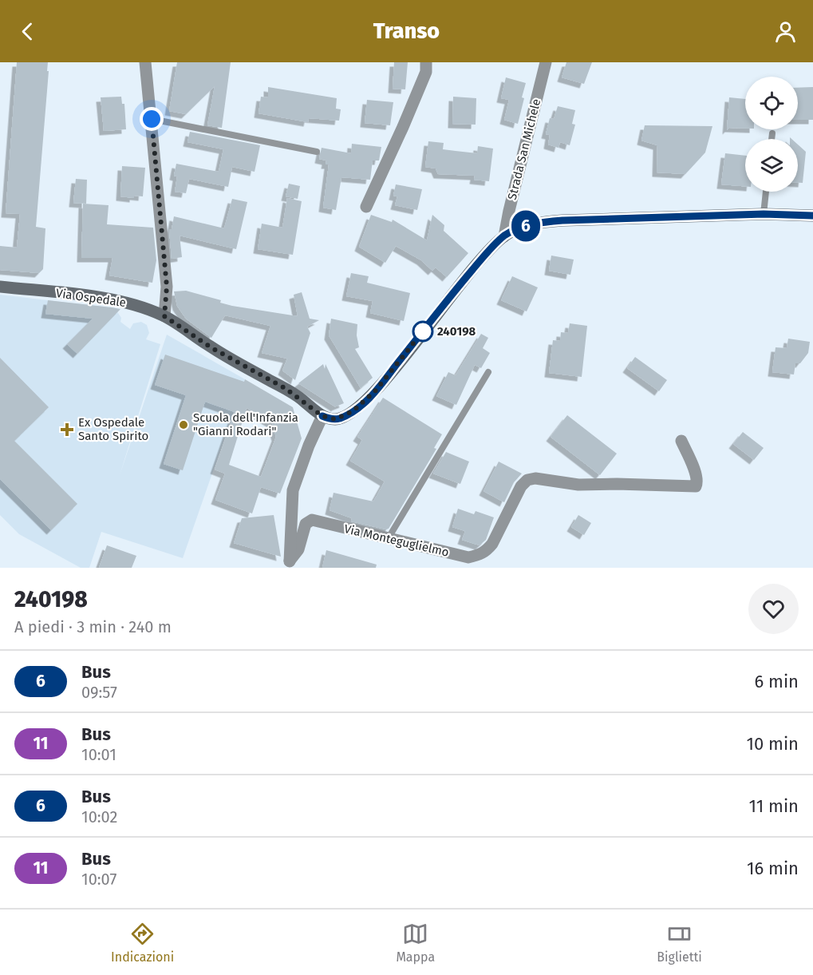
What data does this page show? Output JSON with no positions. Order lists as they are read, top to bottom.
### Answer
{
  "streets": {
    "street": ["Strada San Michele", "Via Ospedale", "Via Monteguglielmo"]
  },
  "places": {
    "other": ["240198", "Scuola dell'Infanzia \"Gianni Rodari\""],
    "health": ["Ex Ospedale Santo Spirito"]
  },
  "lines": ["bus line 6"],
  "page": {
    "header": "Transo",
    "on_map": "6",
    "heading": ["240198", "A piedi · 3 min · 240 m"],
    "list": [
      {
        "mark": "6",
        "name": "Bus",
        "note": "09:57",
        "value": "6 min"
      },
      {
        "mark": "11",
        "name": "Bus",
        "note": "10:01",
        "value": "10 min"
      },
      {
        "mark": "6",
        "name": "Bus",
        "note": "10:02",
        "value": "11 min"
      },
      {
        "mark": "11",
        "name": "Bus",
        "note": "10:07",
        "value": "16 min"
      }
    ],
    "tabs": ["Indicazioni", "Mappa", "Biglietti"]
  }
}
